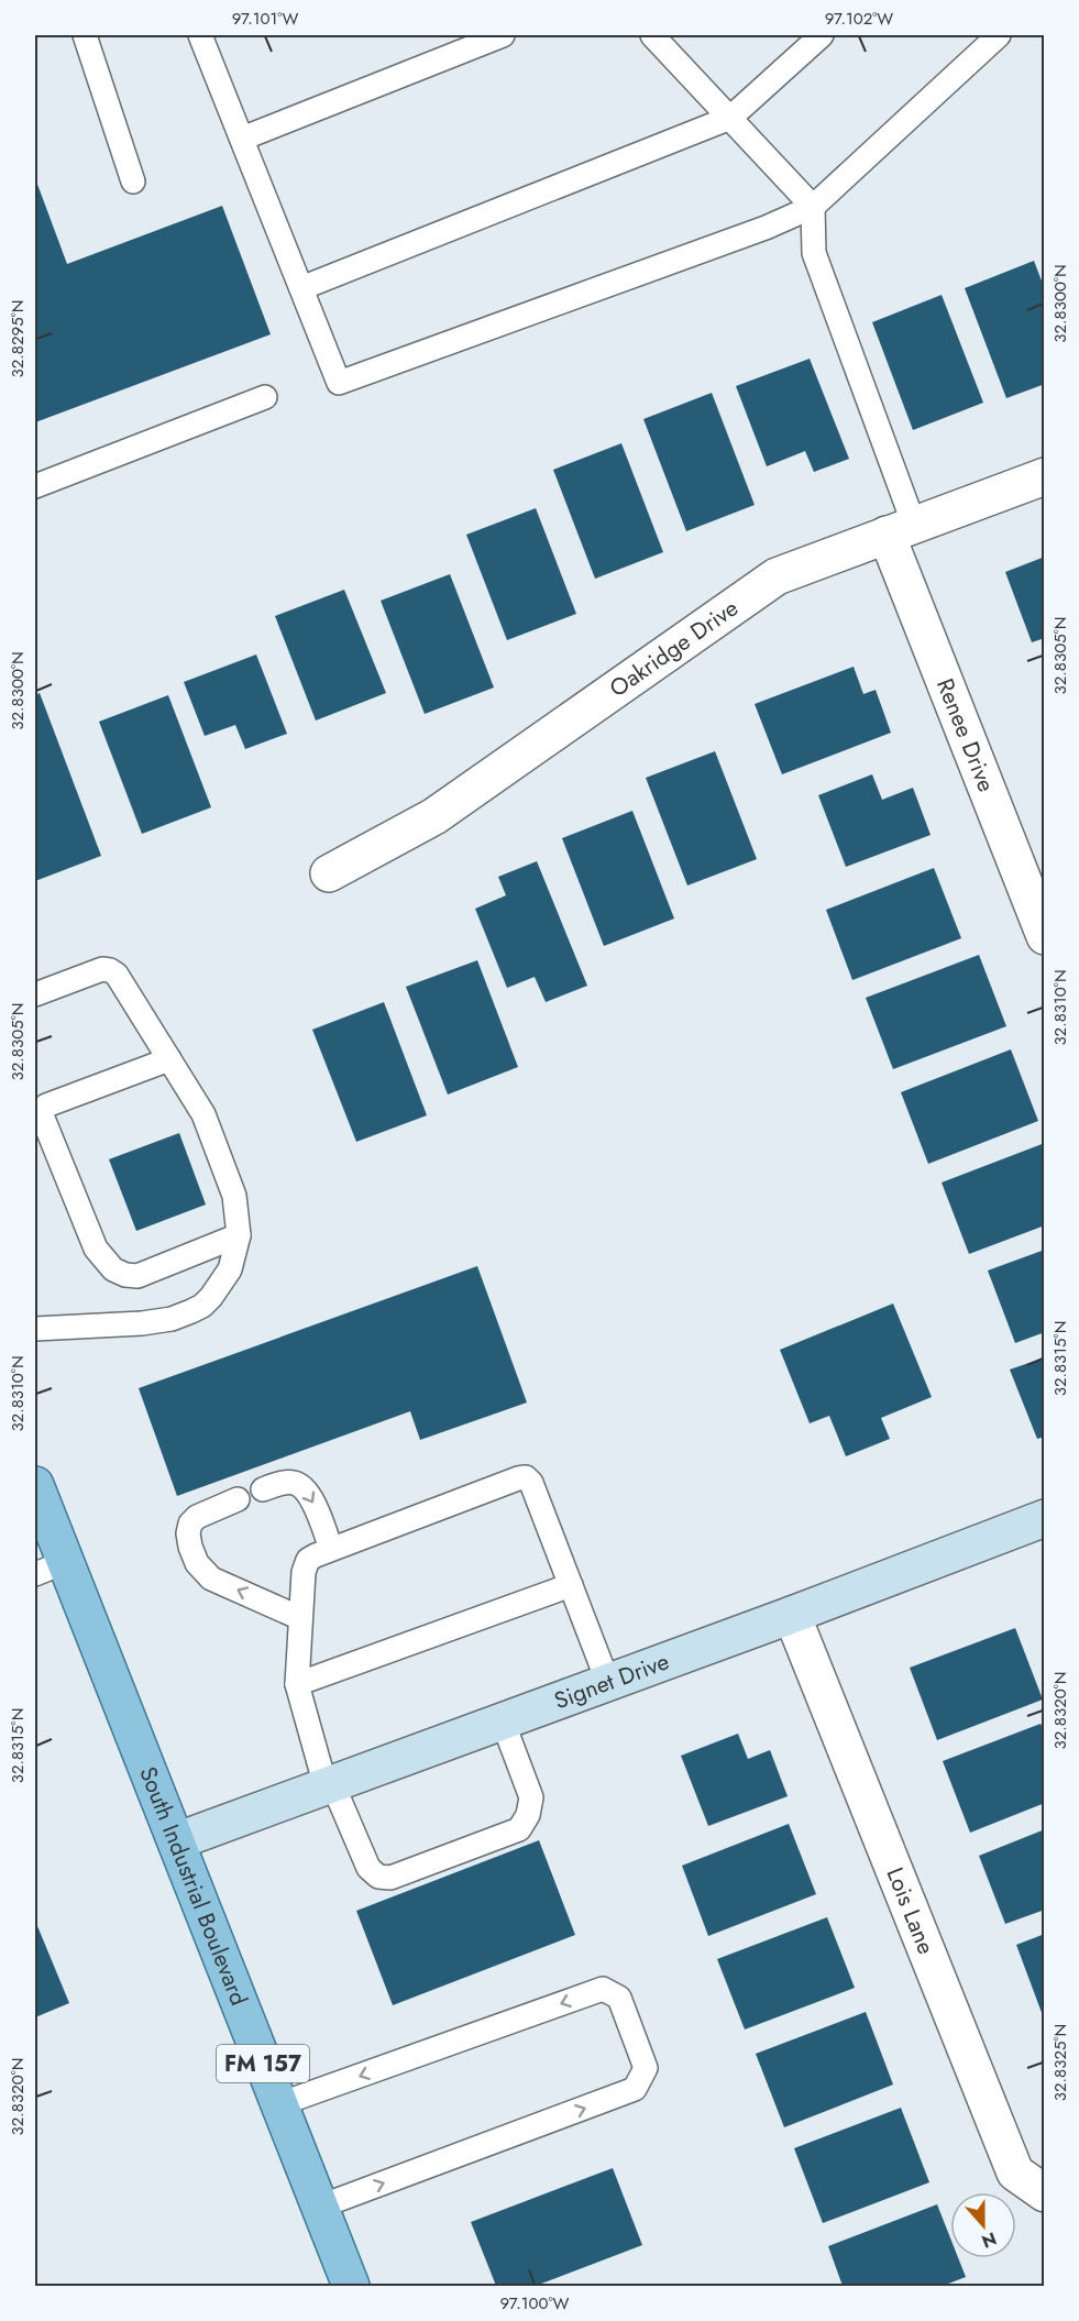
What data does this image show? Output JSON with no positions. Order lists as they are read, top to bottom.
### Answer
{
  "streets": {
    "main road": ["South Industrial Boulevard", "FM 157"],
    "street": [
      "Oakridge Drive",
      "Renee Drive",
      "Signet Drive",
      "Lois Lane"
    ]
  },
  "crossings": [
    ["Oakridge Drive", "Renee Drive"],
    ["Signet Drive", "South Industrial Boulevard"],
    ["Signet Drive", "Lois Lane"]
  ],
  "north": "bottom",
  "coordinates": [
    "97.101°W",
    "97.102°W",
    "32.8300°N",
    "32.8295°N",
    "32.8305°N",
    "32.8310°N",
    "32.8315°N",
    "32.8320°N",
    "32.8325°N",
    "97.100°W"
  ]
}
